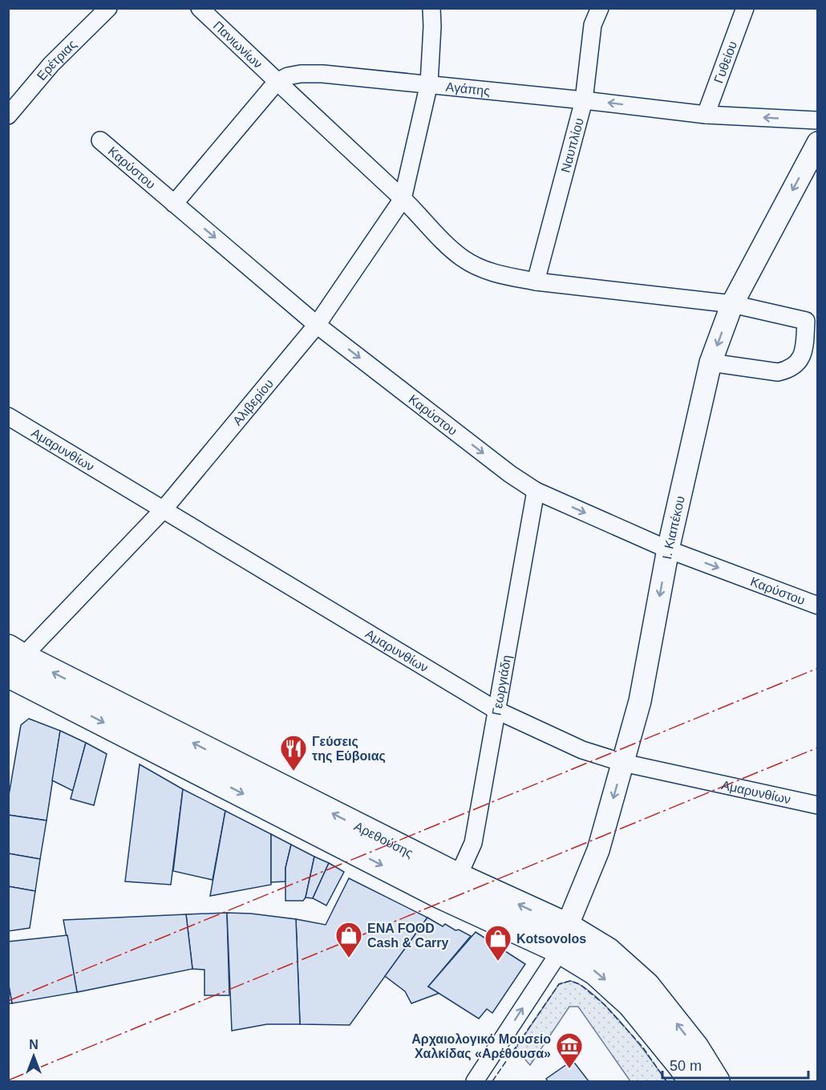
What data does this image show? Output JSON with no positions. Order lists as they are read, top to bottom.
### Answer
{
  "streets": {
    "main road": ["Αρεθούσης"],
    "street": [
      "Πανιωνίων",
      "Ερέτριας",
      "Γυθείου",
      "Αγάπης",
      "Ναυπλίου",
      "Καρύστου",
      "Αλιβερίου",
      "Αμαρυνθίων",
      "Ι. Κιαπέκου",
      "Γεωργιάδη"
    ]
  },
  "crossings": [
    ["Πανιωνίων", "Αγάπης"],
    ["Πανιωνίων", "Ναυπλίου"],
    ["Πανιωνίων", "Αλιβερίου"],
    ["Πανιωνίων", "Ι. Κιαπέκου"],
    ["Γυθείου", "Αγάπης"],
    ["Αγάπης", "Ναυπλίου"],
    ["Αγάπης", "Αλιβερίου"],
    ["Καρύστου", "Αλιβερίου"],
    ["Καρύστου", "Ι. Κιαπέκου"],
    ["Καρύστου", "Γεωργιάδη"],
    ["Αλιβερίου", "Αμαρυνθίων"],
    ["Αλιβερίου", "Αρεθούσης"],
    ["Αμαρυνθίων", "Ι. Κιαπέκου"],
    ["Αμαρυνθίων", "Γεωργιάδη"],
    ["Ι. Κιαπέκου", "Αρεθούσης"],
    ["Γεωργιάδη", "Αρεθούσης"]
  ],
  "one_way": ["Αγάπης", "Καρύστου", "Ι. Κιαπέκου"],
  "places": {
    "restaurant": ["Γεύσεις της Εύβοιας"],
    "shop": ["ENA FOOD Cash & Carry", "Kotsovolos"],
    "museum": ["Αρχαιολογικό Μουσείο Χαλκίδας «Αρέθουσα»"]
  },
  "scale_bar": "50 m",
  "north": "top"
}
